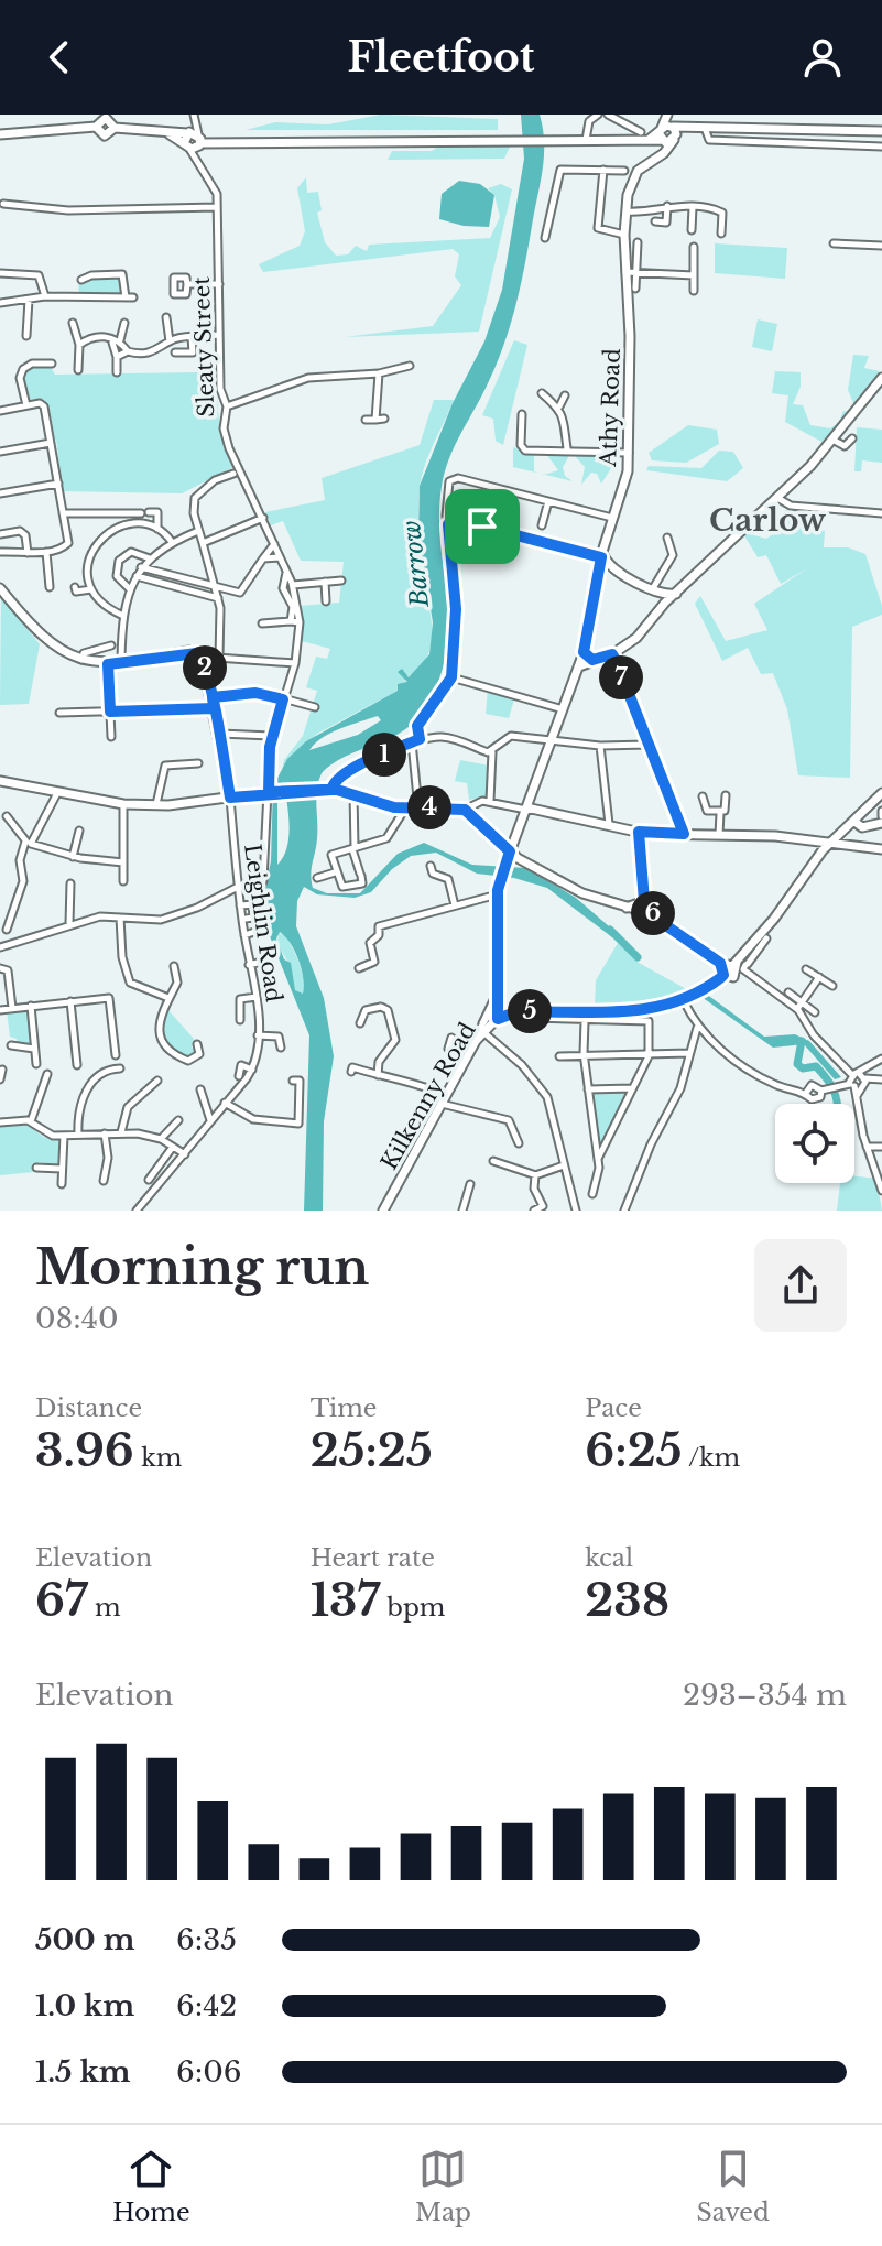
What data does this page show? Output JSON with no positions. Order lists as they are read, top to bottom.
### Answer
{
  "streets": {
    "main road": ["Athy Road", "Kilkenny Road"],
    "street": ["Sleaty Street", "Leighlin Road"]
  },
  "crossings": [
    ["Sleaty Street", "Leighlin Road"],
    ["Athy Road", "Kilkenny Road"]
  ],
  "districts": ["Carlow"],
  "water": ["Barrow"],
  "page": {
    "header": "Fleetfoot",
    "pins": [
      "2",
      "7",
      "1",
      "4",
      "6",
      "5"
    ],
    "heading": ["Morning run", "08:40"],
    "stats": [
      ["Distance", "3.96 km"],
      ["Time", "25:25"],
      ["Pace", "6:25 /km"],
      ["Elevation", "67 m"],
      ["Heart rate", "137 bpm"],
      ["kcal", "238"]
    ],
    "chart": ["Elevation", "293–354 m"],
    "list": [
      {
        "name": "500 m",
        "note": "6:35"
      },
      {
        "name": "1.0 km",
        "note": "6:42"
      },
      {
        "name": "1.5 km",
        "note": "6:06"
      }
    ],
    "tabs": ["Home", "Map", "Saved"]
  }
}
